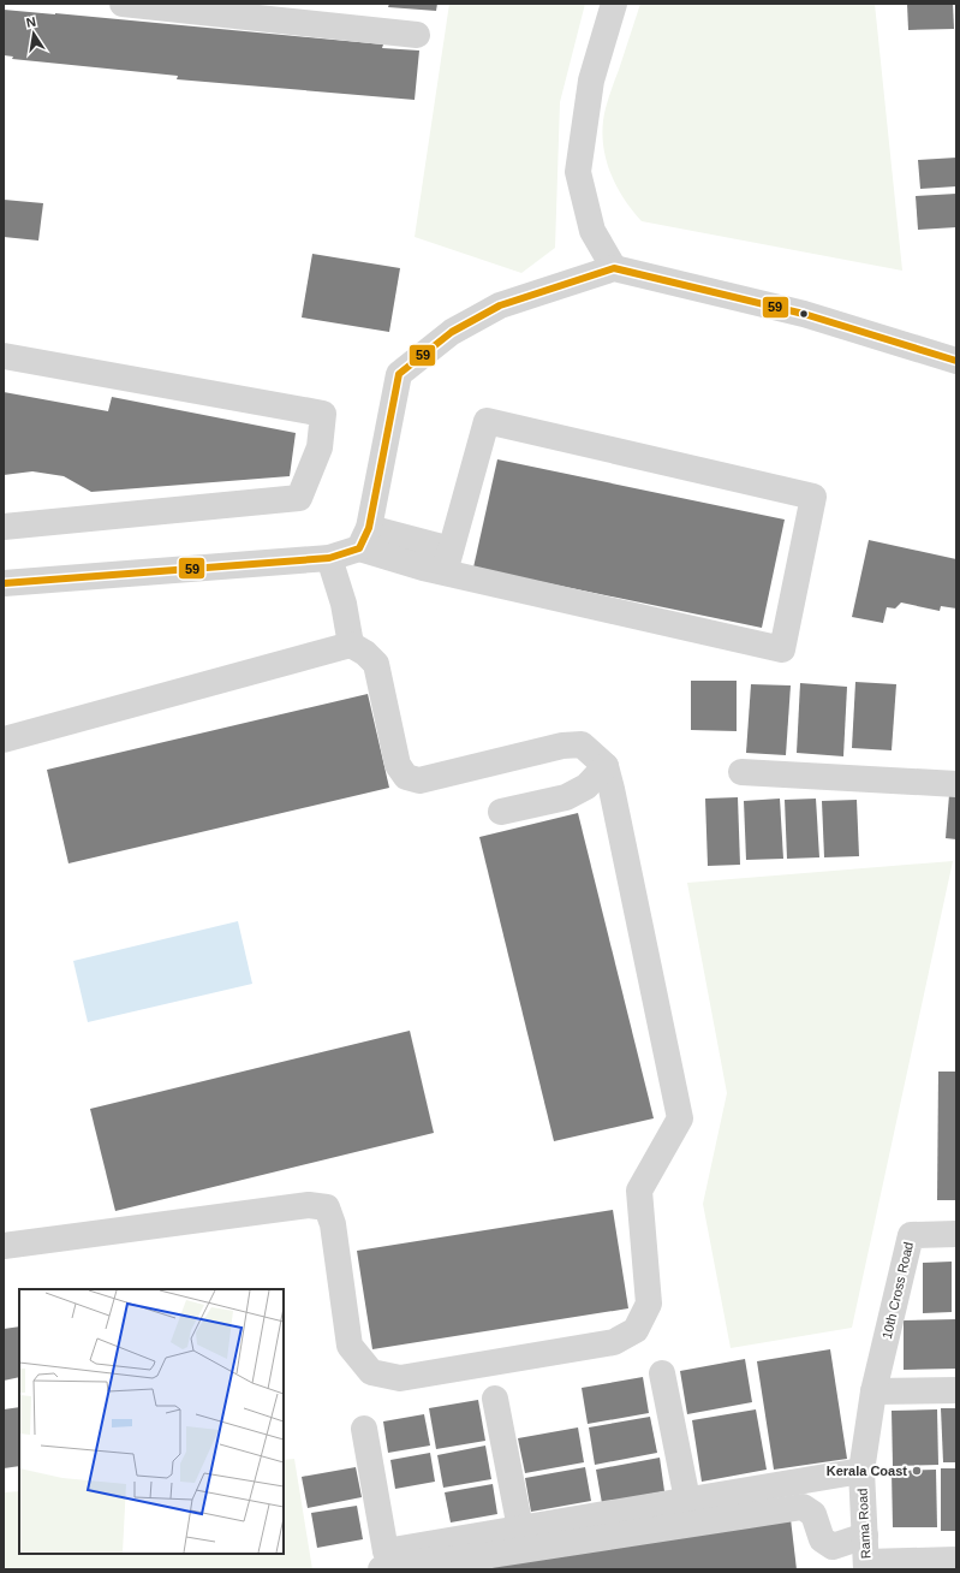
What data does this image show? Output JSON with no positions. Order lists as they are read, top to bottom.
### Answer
{
  "streets": {
    "street": ["10th Cross Road", "Rama Road"]
  },
  "crossings": [
    ["10th Cross Road", "Rama Road"]
  ],
  "places": ["Kerala Coast"],
  "lines": ["transit line 59"],
  "north": "top"
}
